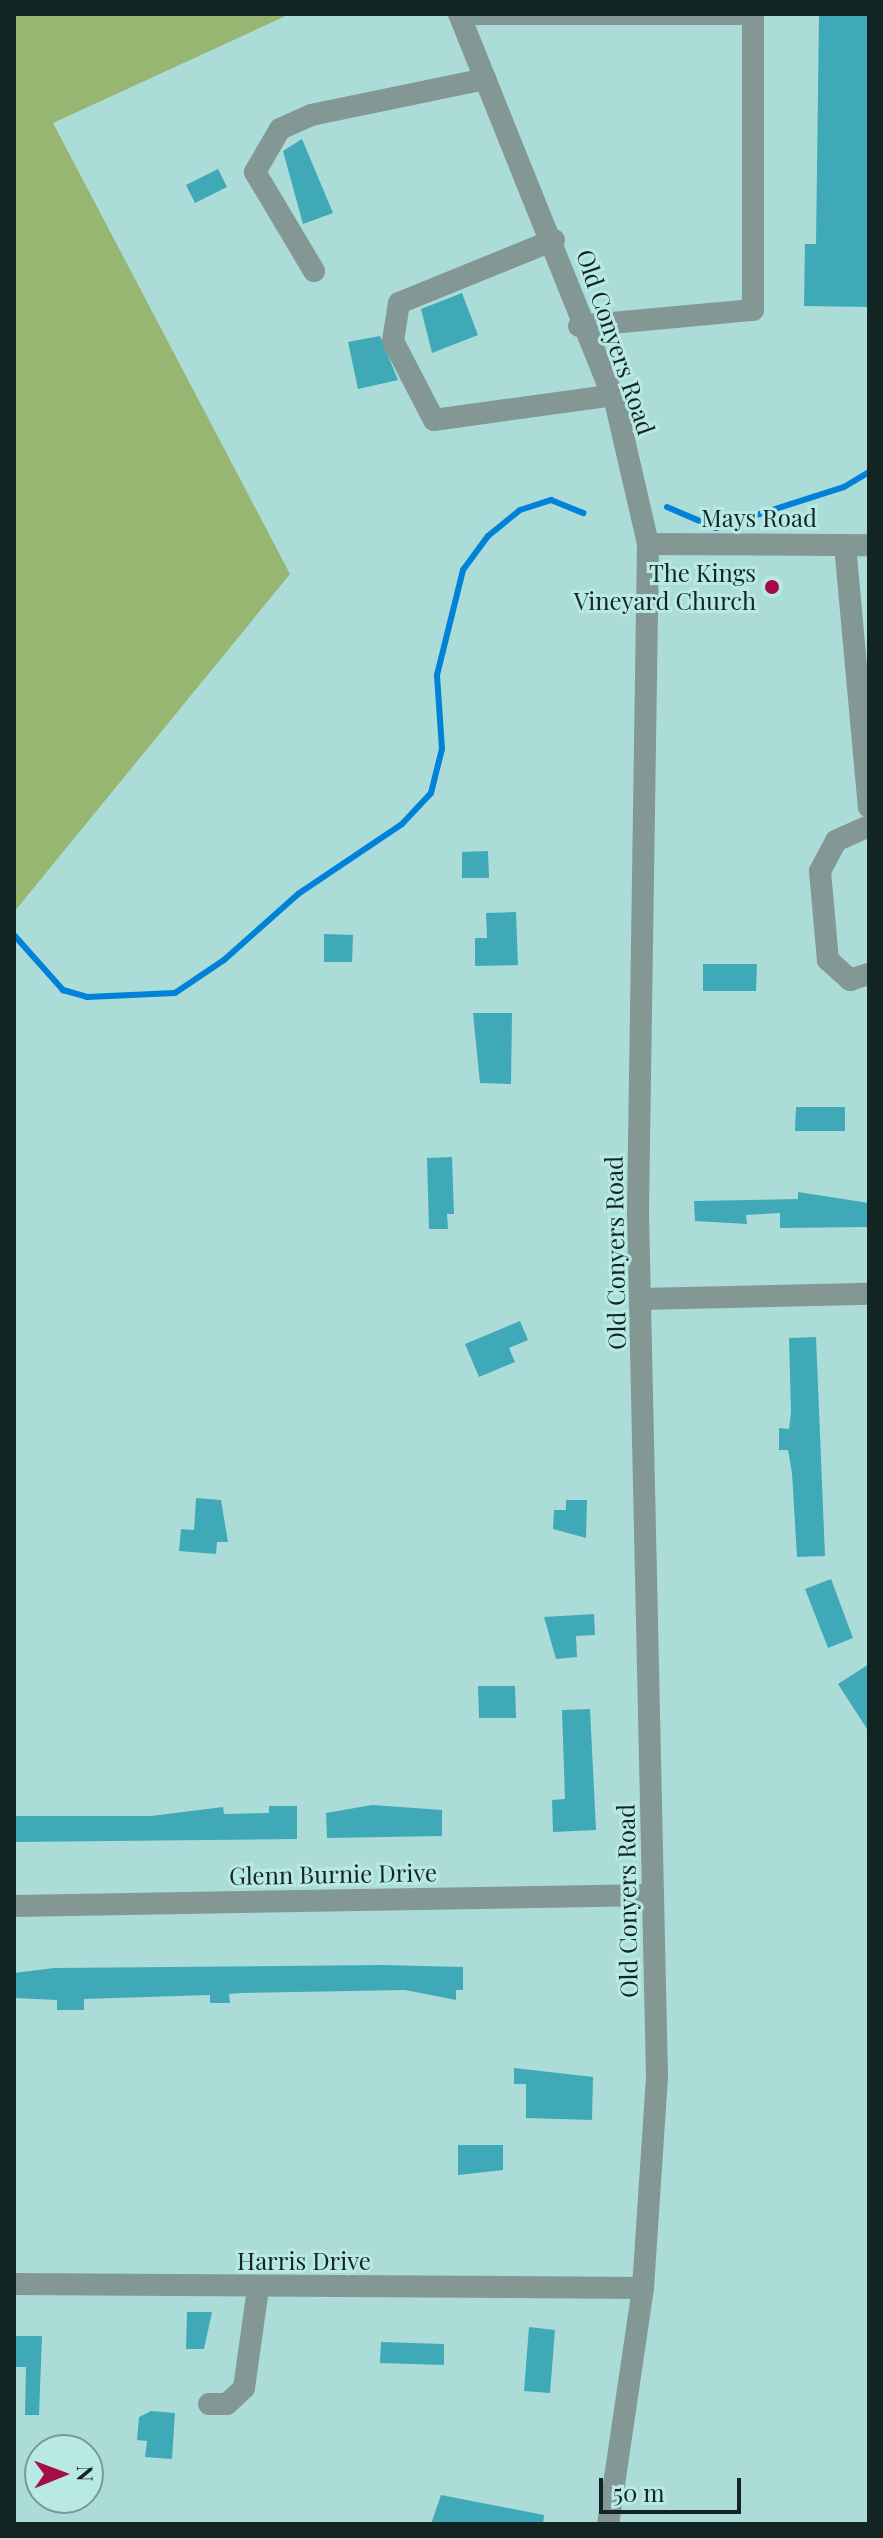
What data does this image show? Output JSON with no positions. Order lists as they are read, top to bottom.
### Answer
{
  "streets": {
    "street": [
      "Old Conyers Road",
      "Mays Road",
      "Glenn Burnie Drive",
      "Harris Drive"
    ]
  },
  "crossings": [
    ["Old Conyers Road", "Mays Road"],
    ["Old Conyers Road", "Glenn Burnie Drive"],
    ["Old Conyers Road", "Harris Drive"]
  ],
  "places": ["The Kings Vineyard Church"],
  "scale_bar": "50 m",
  "north": "right"
}
